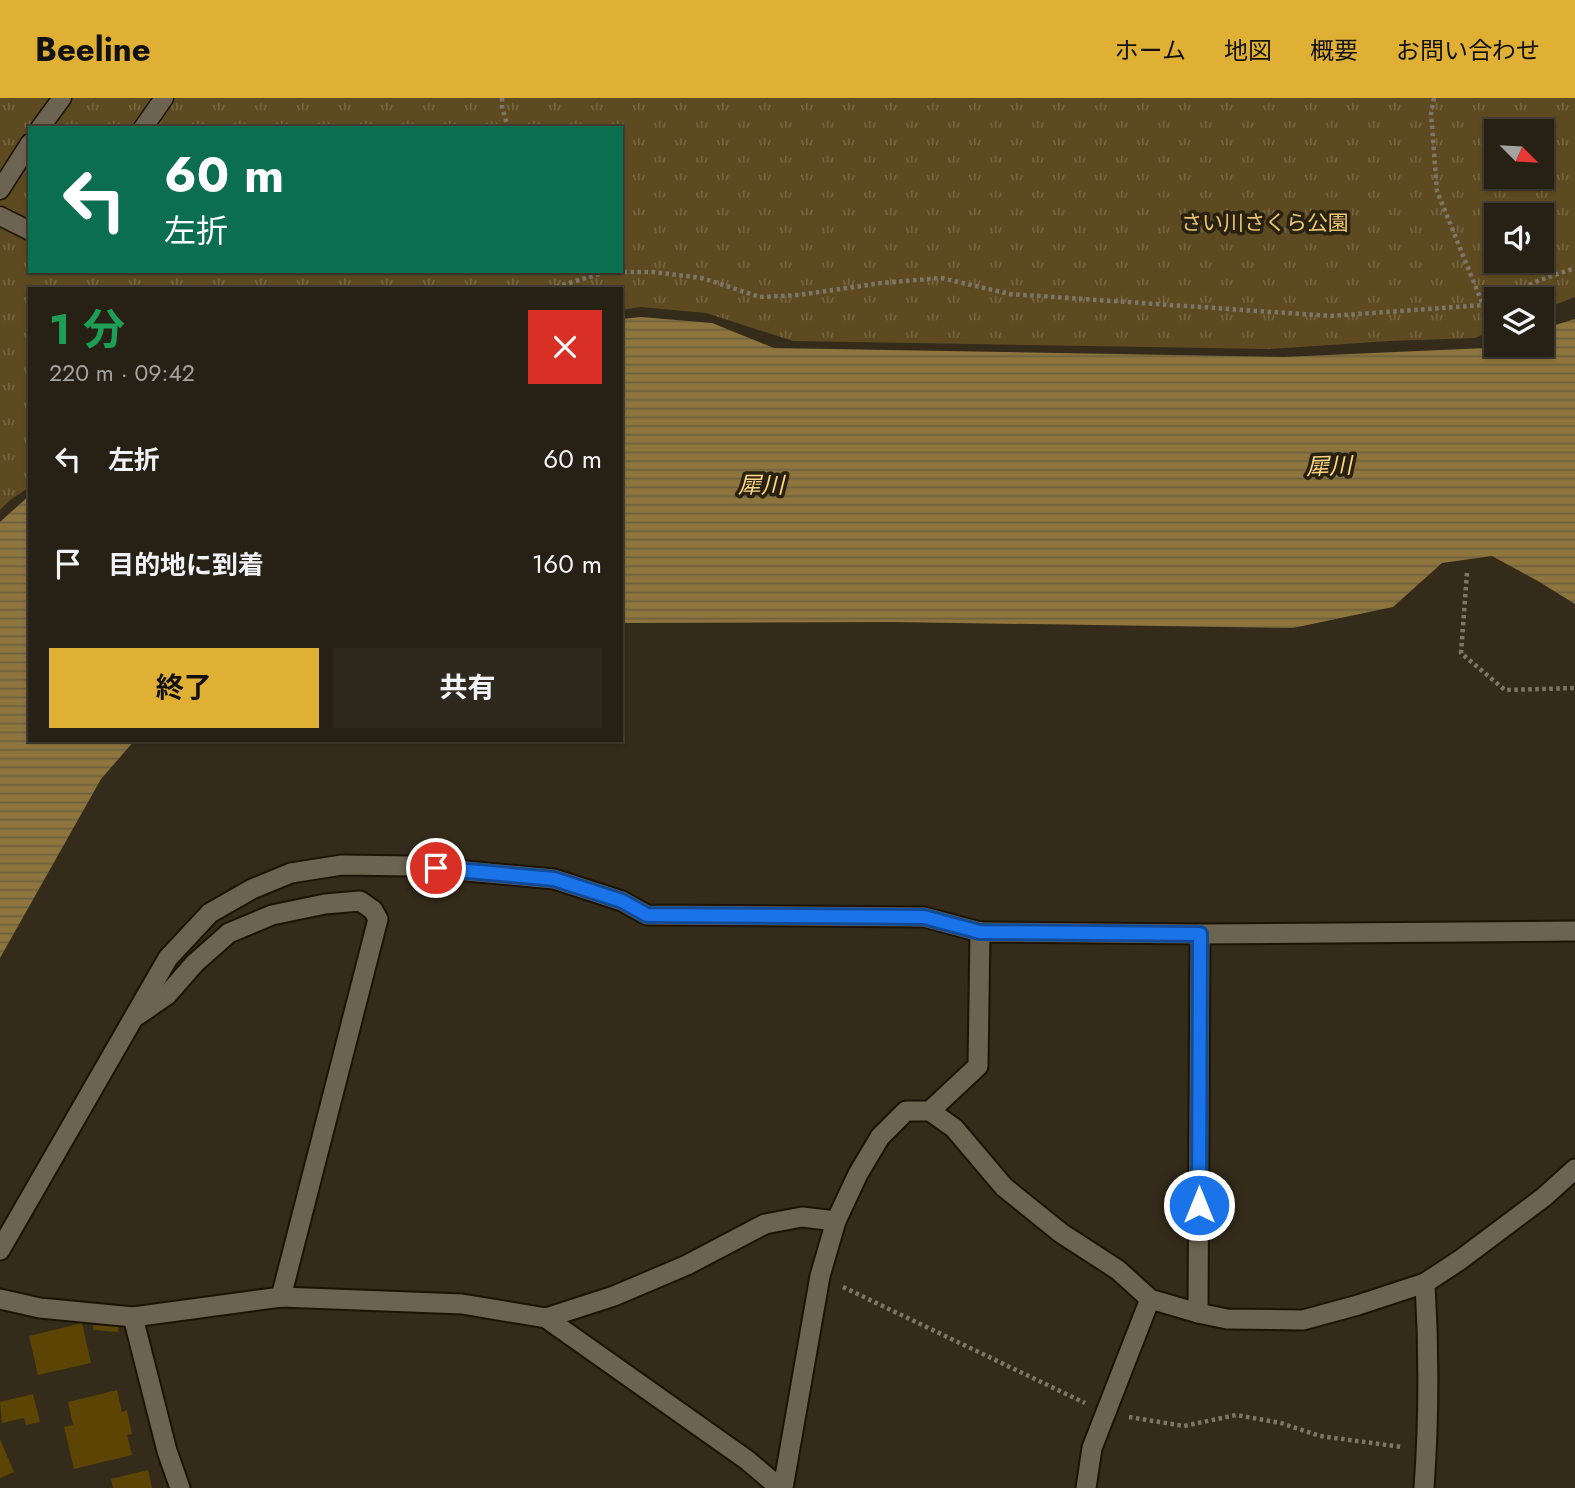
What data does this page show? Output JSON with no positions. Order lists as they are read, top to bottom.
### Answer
{
  "water": ["犀川"],
  "parks": ["さい川さくら公園"],
  "north": "bottom right",
  "page": {
    "header": "Beeline",
    "nav": [
      "ホーム",
      "地図",
      "概要",
      "お問い合わせ"
    ],
    "turn": ["60 m", "左折"],
    "heading": ["1 分", "220 m · 09:42"],
    "list": [
      {
        "name": "左折",
        "value": "60 m"
      },
      {
        "name": "目的地に到着",
        "value": "160 m"
      }
    ],
    "buttons": ["終了", "共有"]
  }
}
